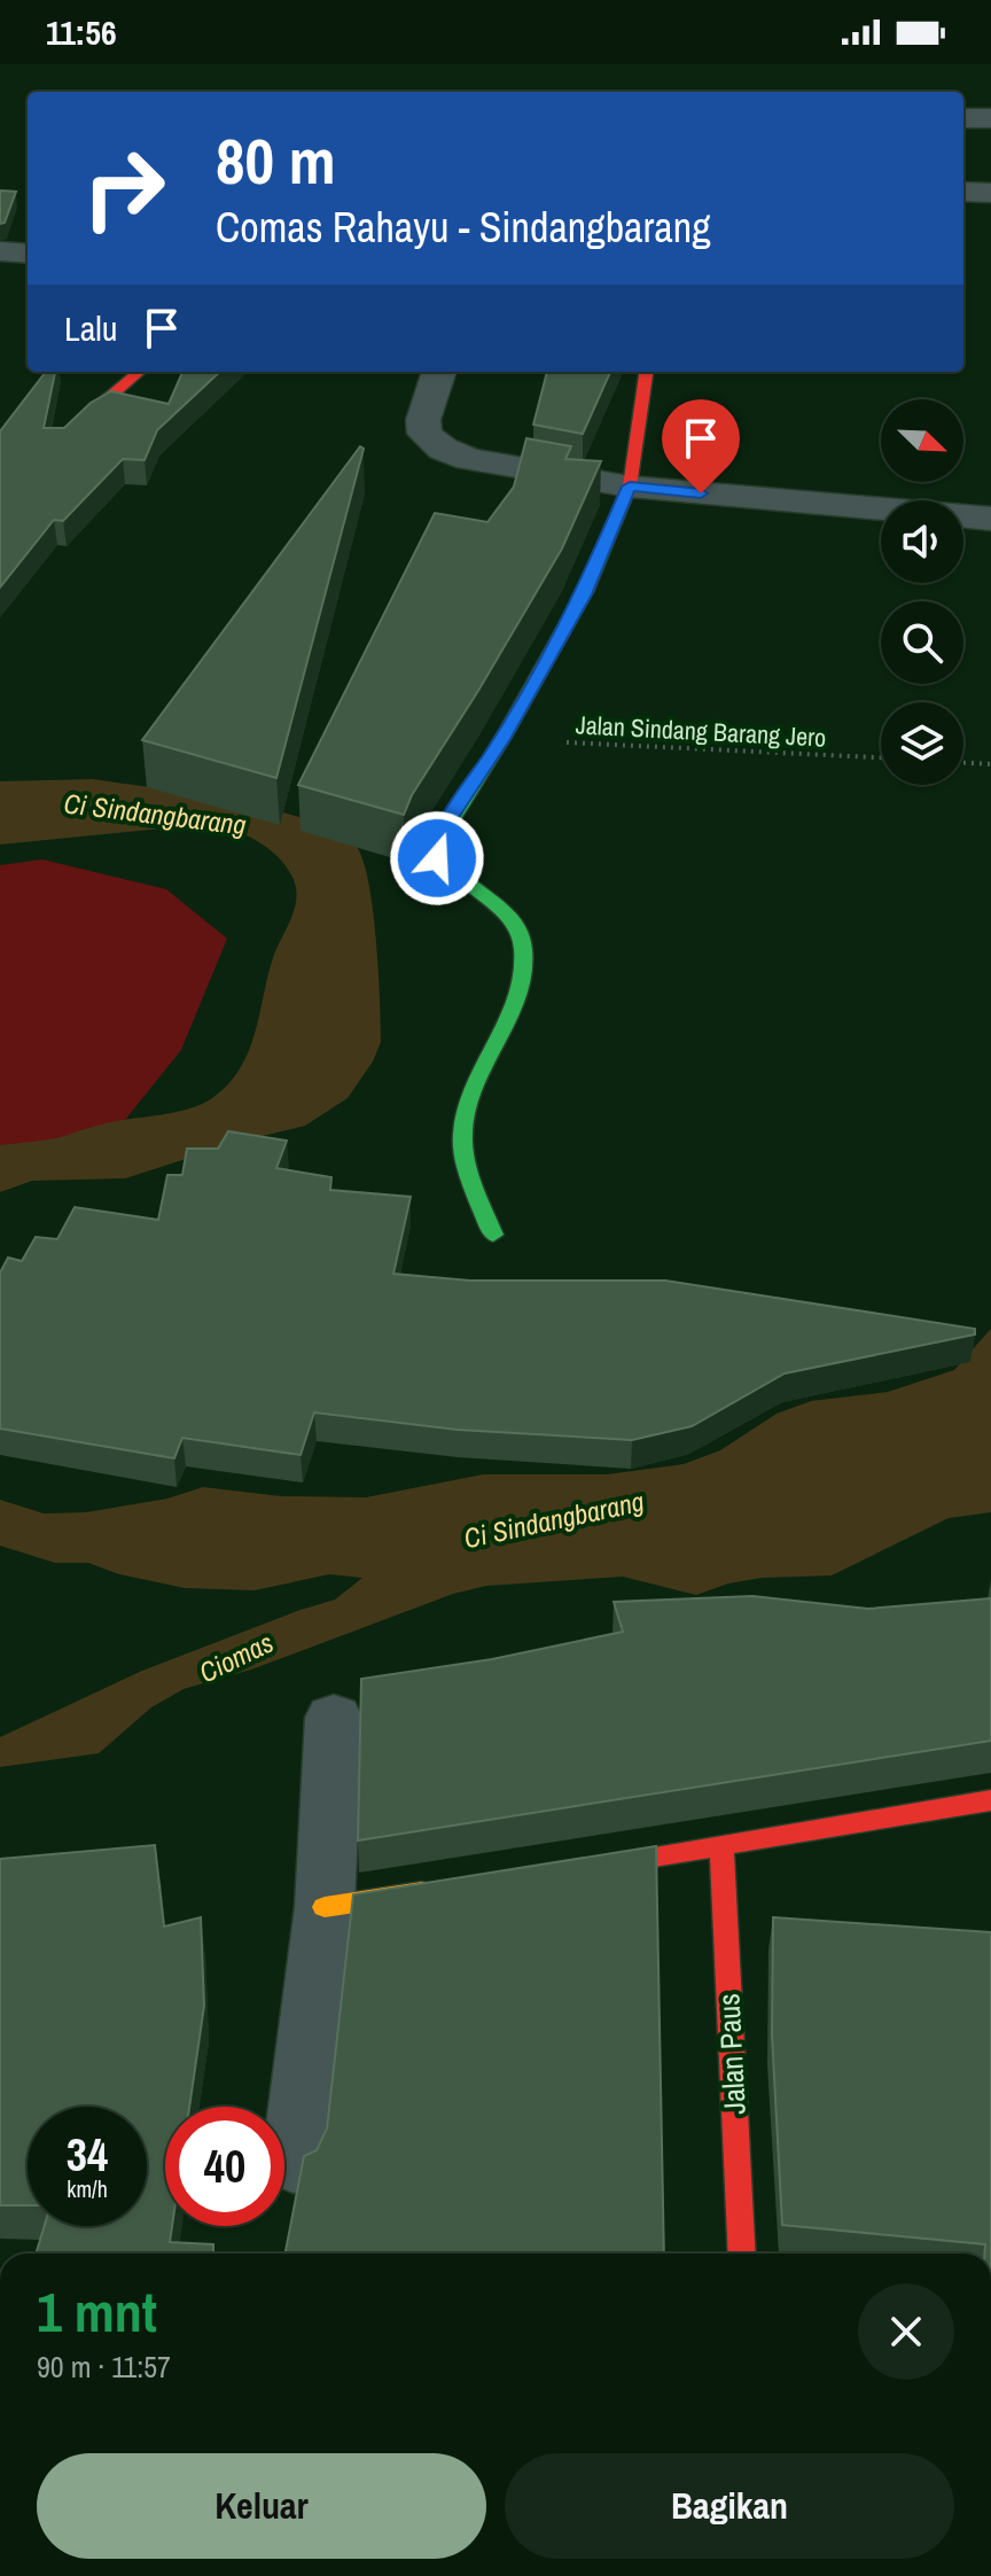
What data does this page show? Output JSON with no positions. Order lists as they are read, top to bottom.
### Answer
{
  "streets": {
    "street": ["Jalan Paus"],
    "path": ["Jalan Sindang Barang Jero"]
  },
  "water": ["Ci Sindangbarang", "Ciomas"],
  "north": "bottom right",
  "page": {
    "status": "11:56",
    "turn": ["80 m", "Comas Rahayu - Sindangbarang"],
    "then": "Lalu",
    "speed": "34 km/h",
    "limit": "40",
    "heading": ["1 mnt", "90 m · 11:57"],
    "buttons": ["Keluar", "Bagikan"]
  }
}
